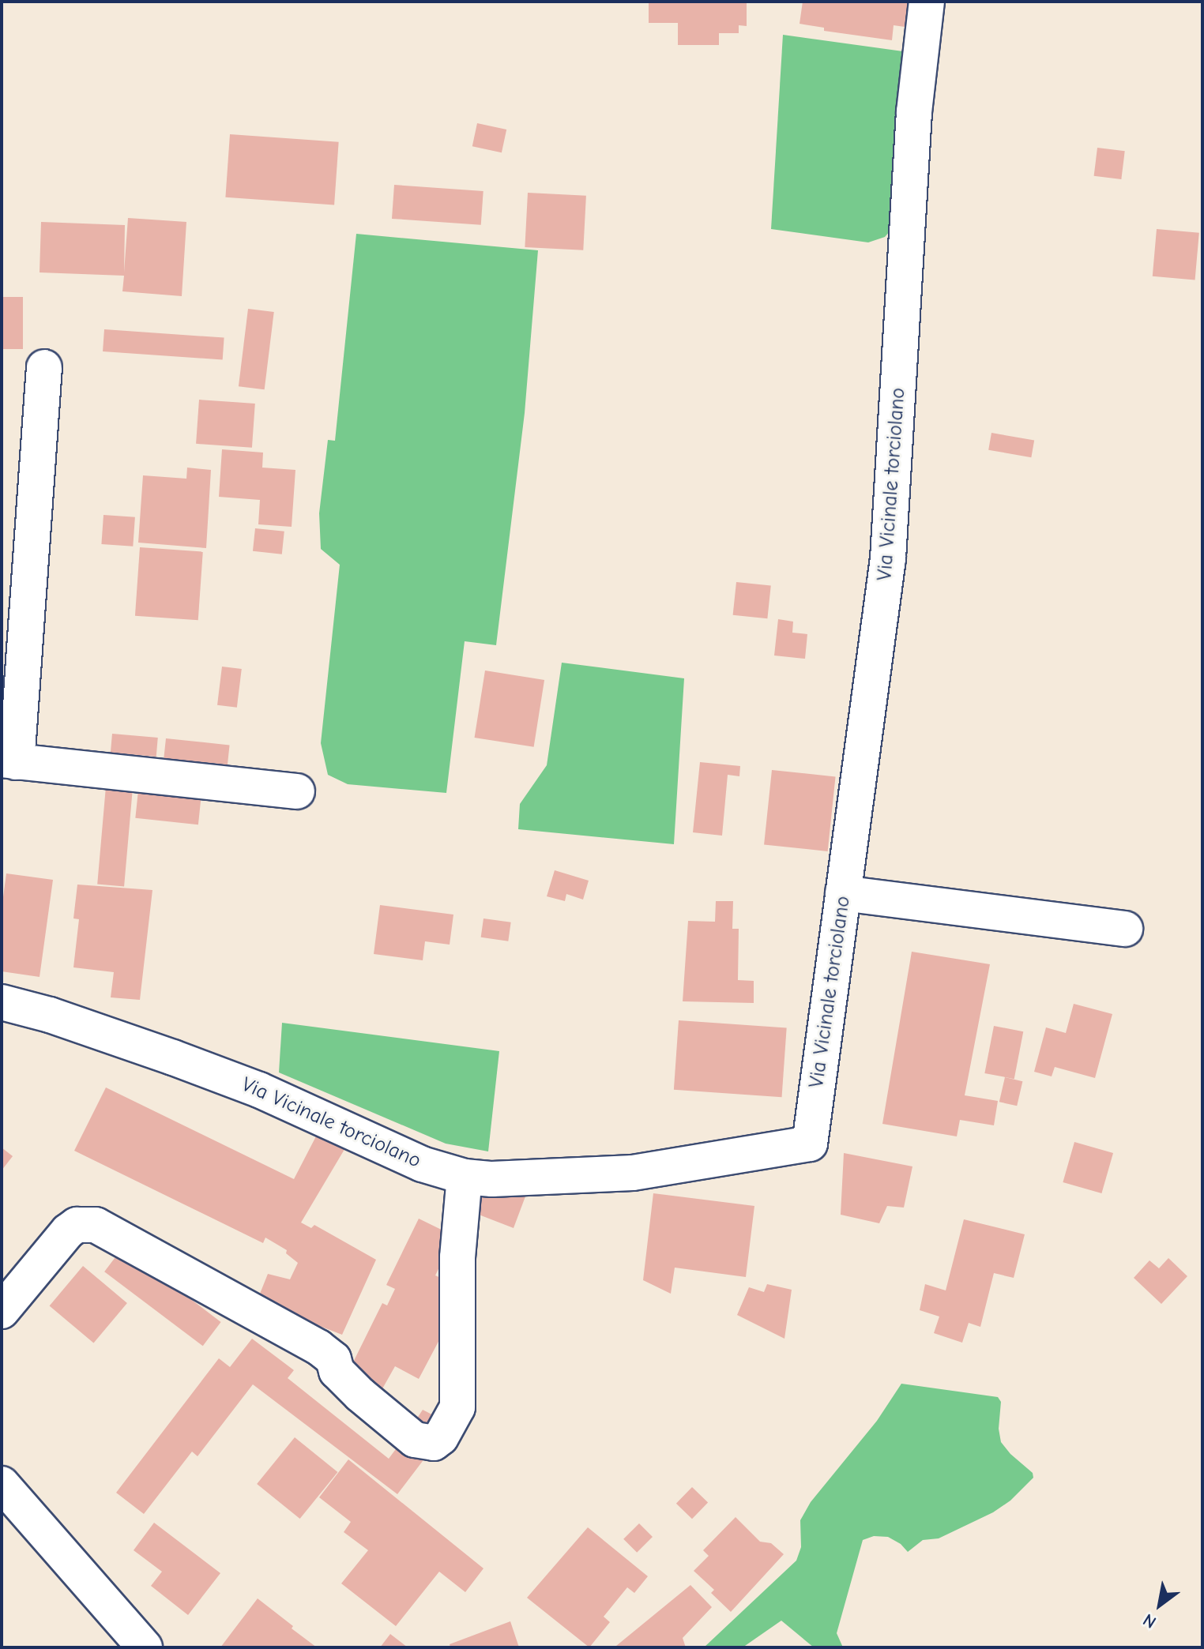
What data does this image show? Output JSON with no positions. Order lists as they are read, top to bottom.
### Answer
{
  "streets": {
    "street": ["Via Vicinale torciolano"]
  },
  "north": "bottom left"
}
